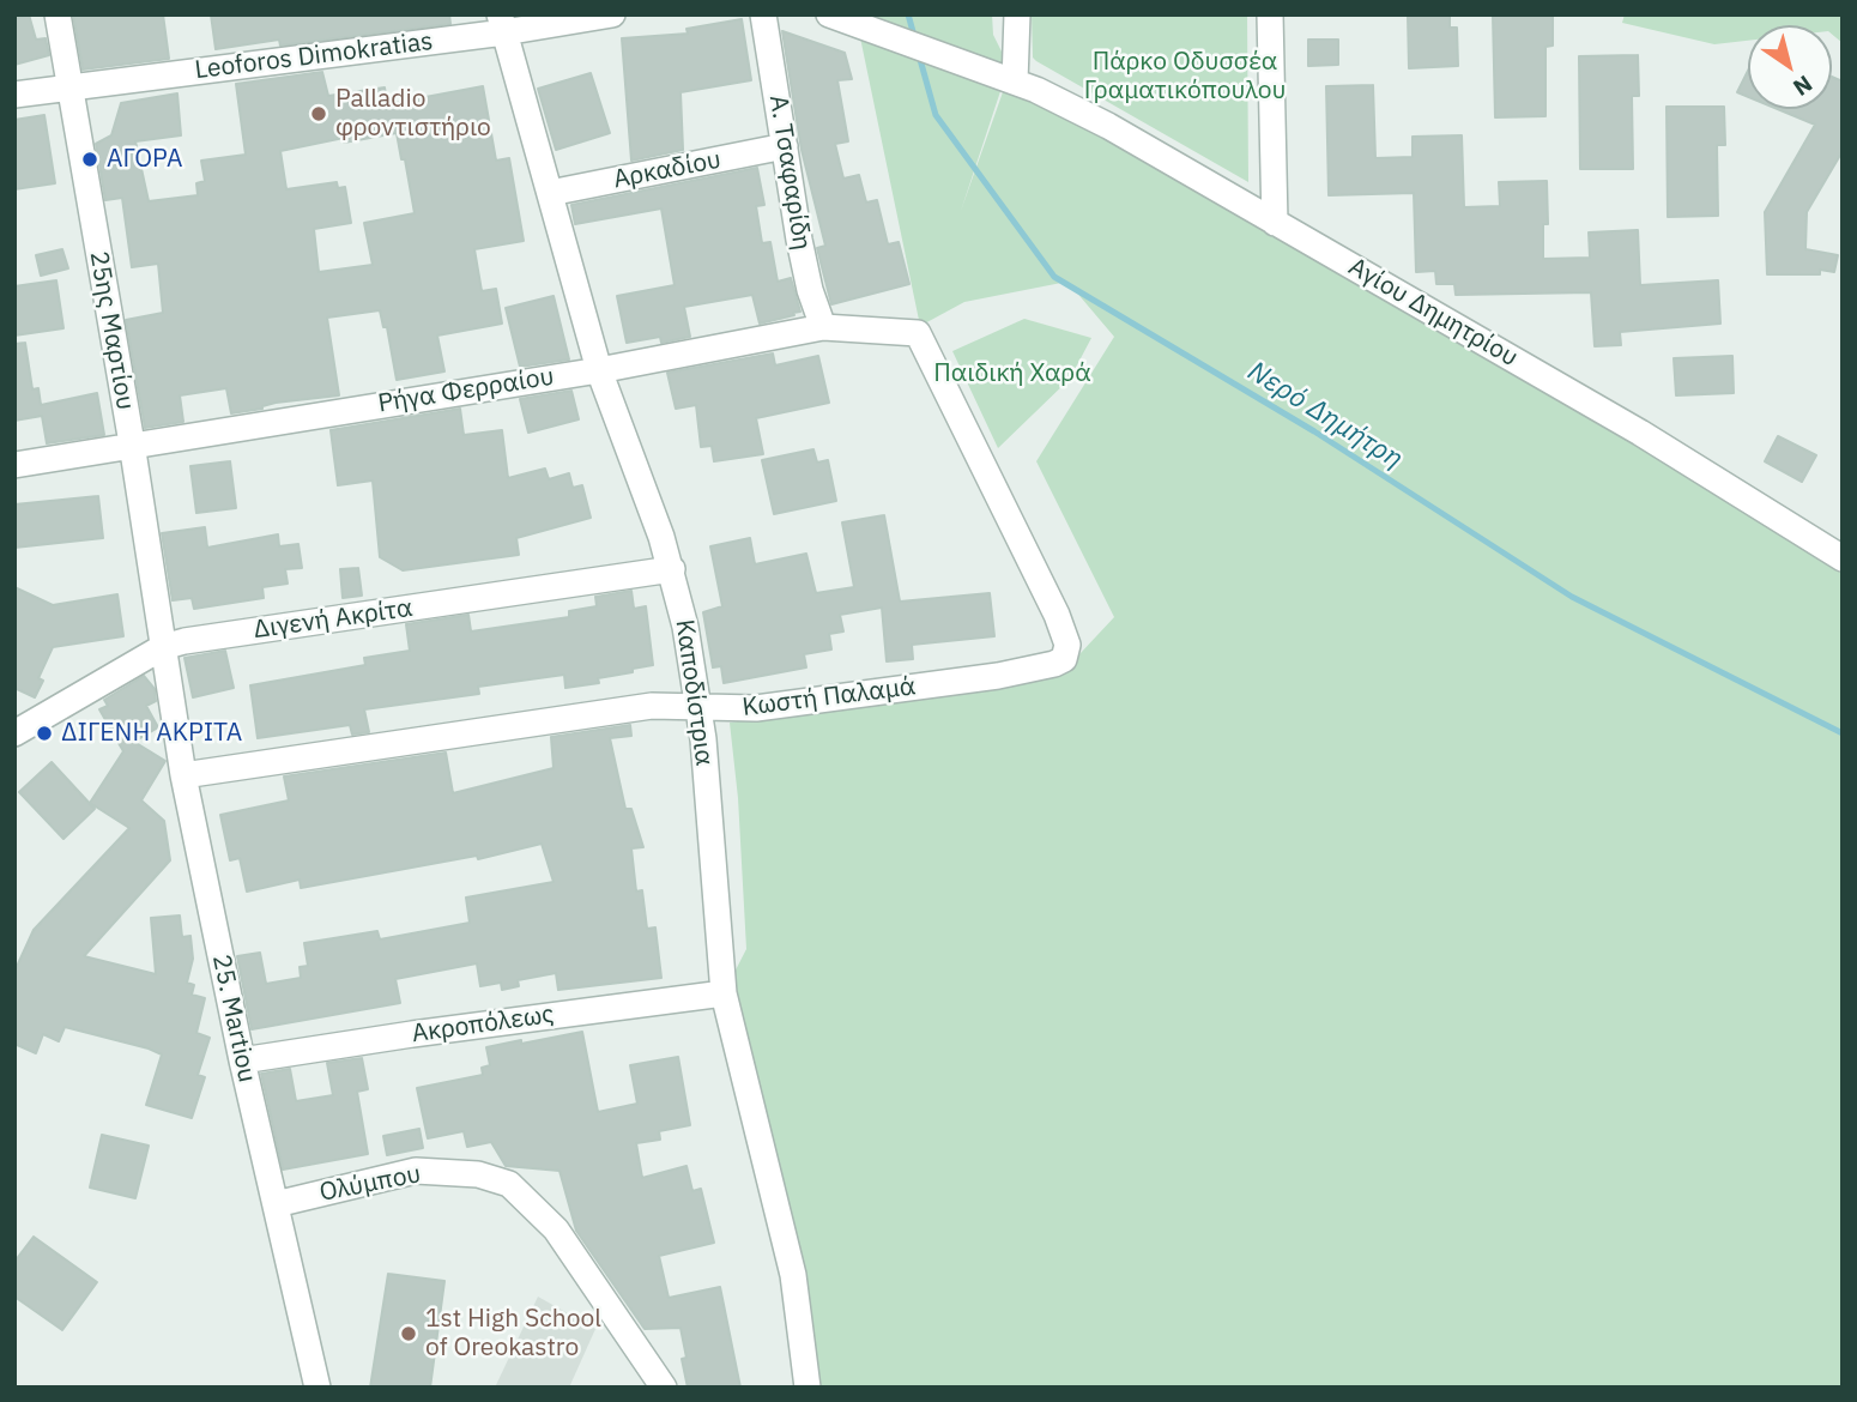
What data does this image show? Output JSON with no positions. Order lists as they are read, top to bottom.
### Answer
{
  "streets": {
    "street": [
      "Leoforos Dimokratias",
      "Αρκαδίου",
      "Α. Τσαφαρίδη",
      "Αγίου Δημητρίου",
      "25ης Μαρτίου",
      "Ρήγα Φερραίου",
      "Διγενή Ακρίτα",
      "Καποδίστρια",
      "Κωστή Παλαμά",
      "25. Martiou",
      "Ακροπόλεως",
      "Ολύμπου"
    ]
  },
  "crossings": [
    ["Leoforos Dimokratias", "25ης Μαρτίου"],
    ["Leoforos Dimokratias", "Καποδίστρια"],
    ["Αρκαδίου", "Α. Τσαφαρίδη"],
    ["Αρκαδίου", "Καποδίστρια"],
    ["Α. Τσαφαρίδη", "Ρήγα Φερραίου"],
    ["25ης Μαρτίου", "Ρήγα Φερραίου"],
    ["25ης Μαρτίου", "Διγενή Ακρίτα"],
    ["25ης Μαρτίου", "25. Martiou"],
    ["Ρήγα Φερραίου", "Καποδίστρια"],
    ["Ρήγα Φερραίου", "Κωστή Παλαμά"],
    ["Διγενή Ακρίτα", "Καποδίστρια"],
    ["Διγενή Ακρίτα", "25. Martiou"],
    ["Καποδίστρια", "Κωστή Παλαμά"],
    ["Καποδίστρια", "Ακροπόλεως"],
    ["Κωστή Παλαμά", "25. Martiou"],
    ["25. Martiou", "Ακροπόλεως"],
    ["25. Martiou", "Ολύμπου"]
  ],
  "water": ["Νερό Δημήτρη"],
  "parks": ["Πάρκο Οδυσσέα Γραματικόπουλου", "Παιδική Χαρά"],
  "places": [
    "Palladio φροντιστήριο",
    "ΑΓΟΡΑ",
    "ΔΙΓΕΝΗ ΑΚΡΙΤΑ",
    "1st High School of Oreokastro"
  ],
  "north": "bottom right"
}
